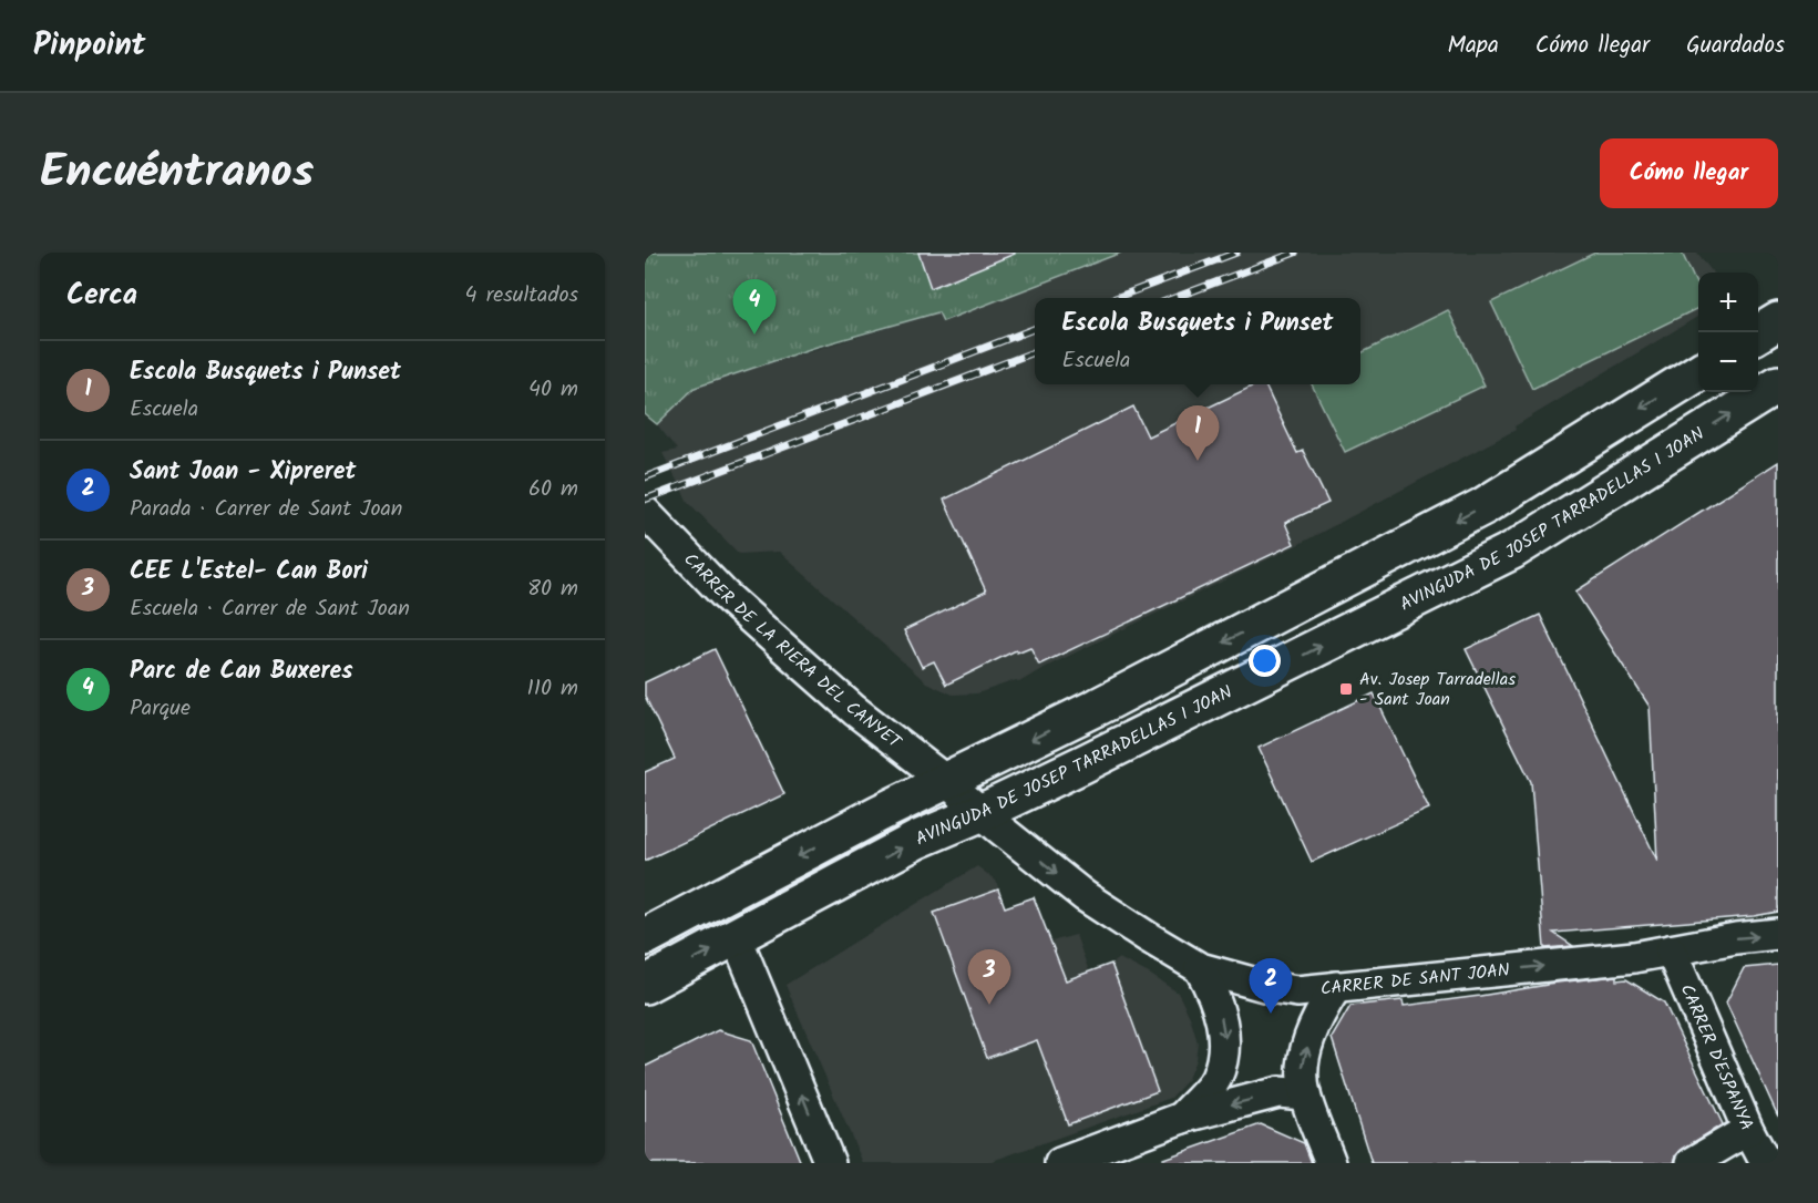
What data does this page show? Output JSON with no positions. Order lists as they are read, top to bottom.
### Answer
{
  "streets": {
    "street": [
      "AVINGUDA DE JOSEP TARRADELLAS I JOAN",
      "CARRER DE LA RIERA DEL CANYET",
      "CARRER DE SANT JOAN",
      "CARRER D'ESPANYA"
    ]
  },
  "crossings": [
    ["AVINGUDA DE JOSEP TARRADELLAS I JOAN", "CARRER DE LA RIERA DEL CANYET"],
    ["AVINGUDA DE JOSEP TARRADELLAS I JOAN", "CARRER DE SANT JOAN"],
    ["CARRER DE LA RIERA DEL CANYET", "CARRER DE SANT JOAN"],
    ["CARRER DE SANT JOAN", "CARRER D'ESPANYA"]
  ],
  "one_way": ["CARRER DE SANT JOAN"],
  "places": {
    "transit": ["Av. Josep Tarradellas - Sant Joan"]
  },
  "page": {
    "header": "Pinpoint",
    "nav": ["Mapa", "Cómo llegar", "Guardados"],
    "title": "Encuéntranos",
    "buttons": "Cómo llegar",
    "heading": ["Cerca", "4 resultados"],
    "map_buttons": ["+", "−"],
    "pins": [
      "4",
      "1",
      "3",
      "2"
    ],
    "popup": ["Escola Busquets i Punset", "Escuela"],
    "list": [
      {
        "mark": "1",
        "name": "Escola Busquets i Punset",
        "note": "Escuela",
        "value": "40 m"
      },
      {
        "mark": "2",
        "name": "Sant Joan - Xipreret",
        "note": "Parada · Carrer de Sant Joan",
        "value": "60 m"
      },
      {
        "mark": "3",
        "name": "CEE L'Estel- Can Bori",
        "note": "Escuela · Carrer de Sant Joan",
        "value": "80 m"
      },
      {
        "mark": "4",
        "name": "Parc de Can Buxeres",
        "note": "Parque",
        "value": "110 m"
      }
    ]
  }
}
